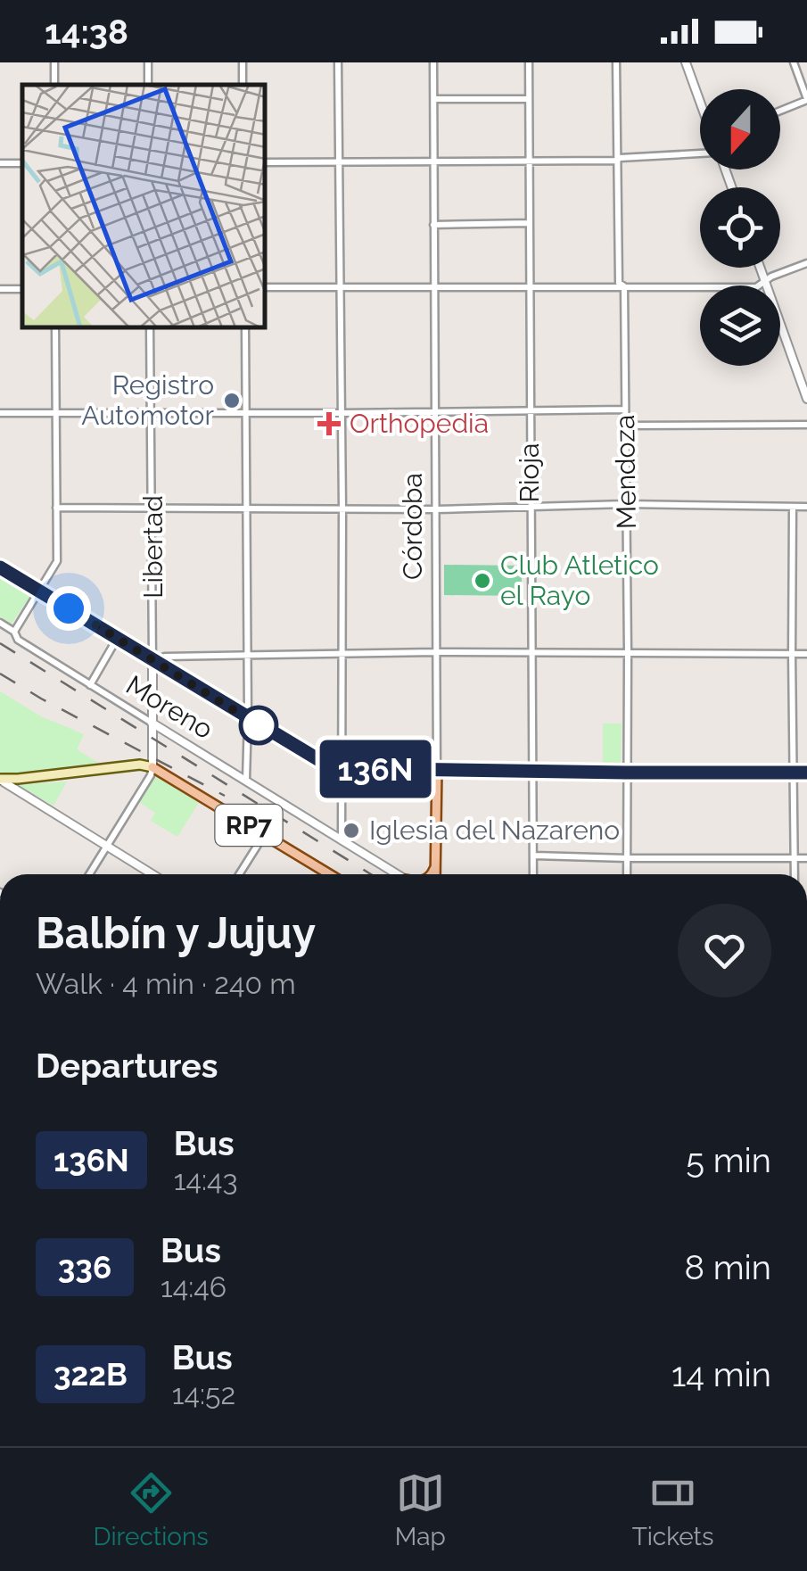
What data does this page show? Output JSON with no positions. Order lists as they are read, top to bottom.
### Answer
{
  "streets": {
    "main road": ["Córdoba", "RP7"],
    "street": [
      "Mendoza",
      "Rioja",
      "Libertad",
      "Moreno"
    ]
  },
  "crossings": [
    ["Libertad", "Moreno"],
    ["Libertad", "RP7"]
  ],
  "places": {
    "other": ["Registro Automotor", "Club Atletico el Rayo", "Iglesia del Nazareno"],
    "health": ["Orthopedia"]
  },
  "lines": ["bus line 136N"],
  "north": "bottom",
  "page": {
    "status": "14:38",
    "on_map": "136N",
    "heading": [
      ["Balbín y Jujuy", "Walk · 4 min · 240 m"],
      "Departures"
    ],
    "list": [
      {
        "mark": "136N",
        "name": "Bus",
        "note": "14:43",
        "value": "5 min"
      },
      {
        "mark": "336",
        "name": "Bus",
        "note": "14:46",
        "value": "8 min"
      },
      {
        "mark": "322B",
        "name": "Bus",
        "note": "14:52",
        "value": "14 min"
      }
    ],
    "tabs": ["Directions", "Map", "Tickets"]
  }
}
